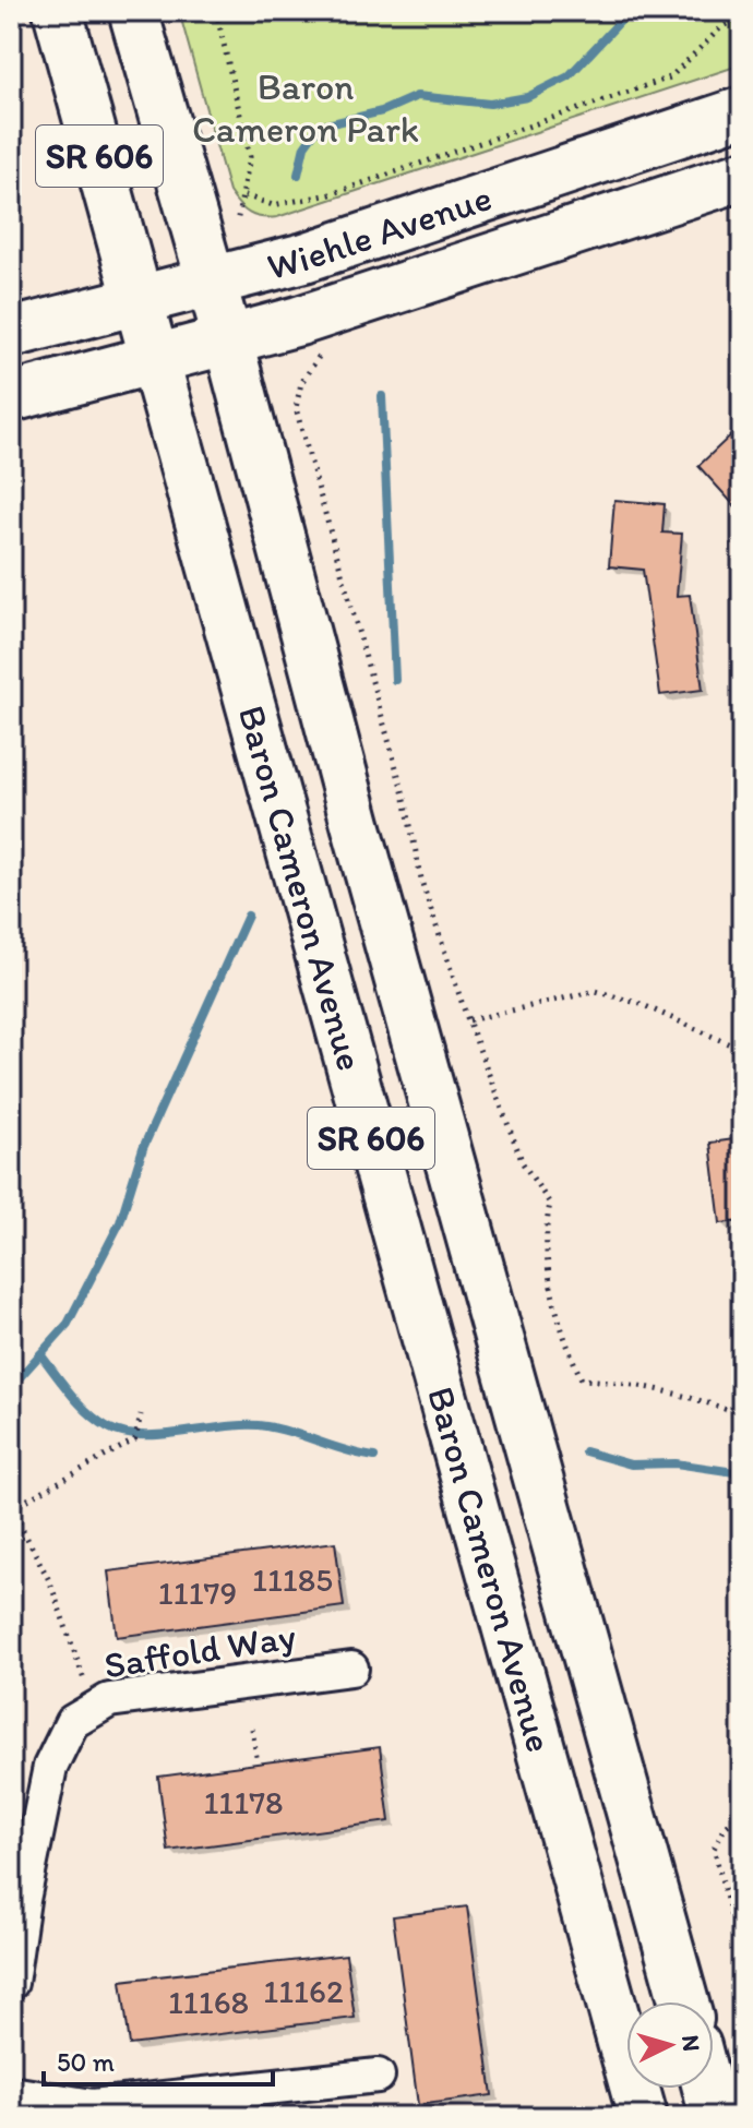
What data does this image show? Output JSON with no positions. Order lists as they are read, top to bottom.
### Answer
{
  "streets": {
    "main road": ["SR 606", "Wiehle Avenue", "Baron Cameron Avenue"],
    "street": ["Saffold Way"]
  },
  "crossings": [
    ["Wiehle Avenue", "Baron Cameron Avenue"]
  ],
  "parks": ["Baron Cameron Park"],
  "house_numbers": [
    "11185",
    "11179",
    "11178",
    "11162",
    "11168"
  ],
  "scale_bar": "50 m",
  "north": "right"
}
